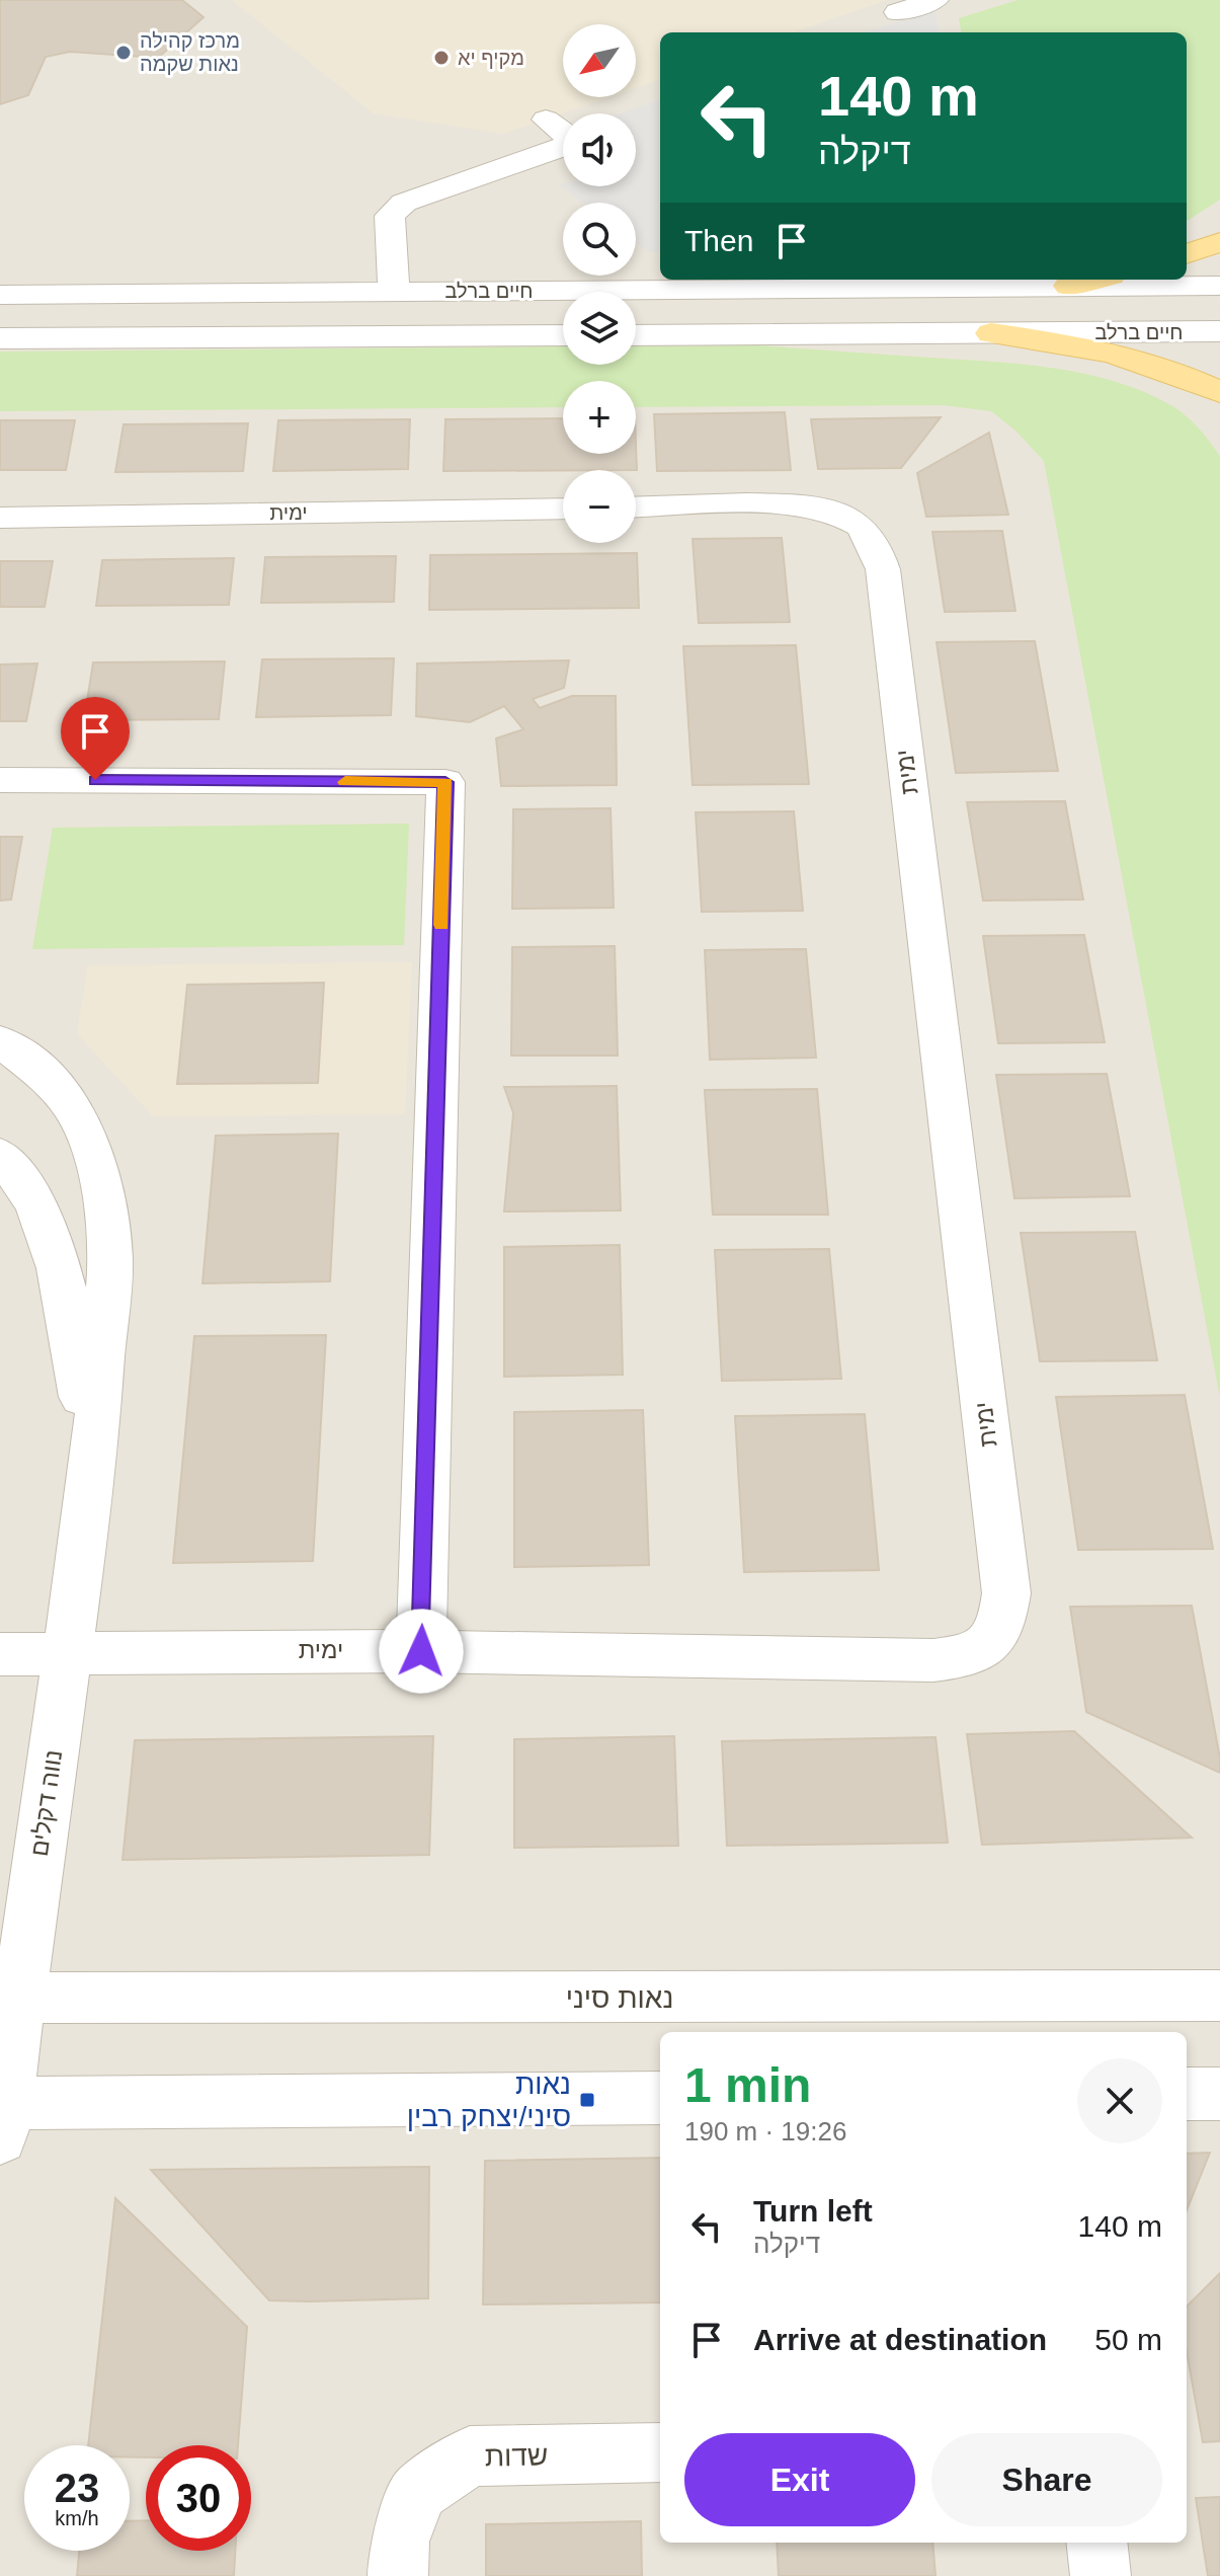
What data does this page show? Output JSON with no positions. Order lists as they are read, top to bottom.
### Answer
{
  "streets": {
    "street": [
      "חיים ברלב",
      "ימית",
      "נווה דקלים",
      "נאות סיני",
      "שדות"
    ]
  },
  "crossings": [
    ["ימית", "נווה דקלים"],
    ["נווה דקלים", "נאות סיני"]
  ],
  "places": {
    "other": ["מרכז קהילה נאות שקמה", "מקיף יא"],
    "transit": ["נאות סיני/יצחק רבין"]
  },
  "north": "bottom left",
  "page": {
    "map_buttons": ["+", "−"],
    "turn": ["140 m", "דיקלה"],
    "then": "Then",
    "heading": ["1 min", "190 m · 19:26"],
    "list": [
      {
        "name": "Turn left",
        "note": "דיקלה",
        "value": "140 m"
      },
      {
        "name": "Arrive at destination",
        "value": "50 m"
      }
    ],
    "buttons": ["Exit", "Share"],
    "speed": "23 km/h",
    "limit": "30"
  }
}
